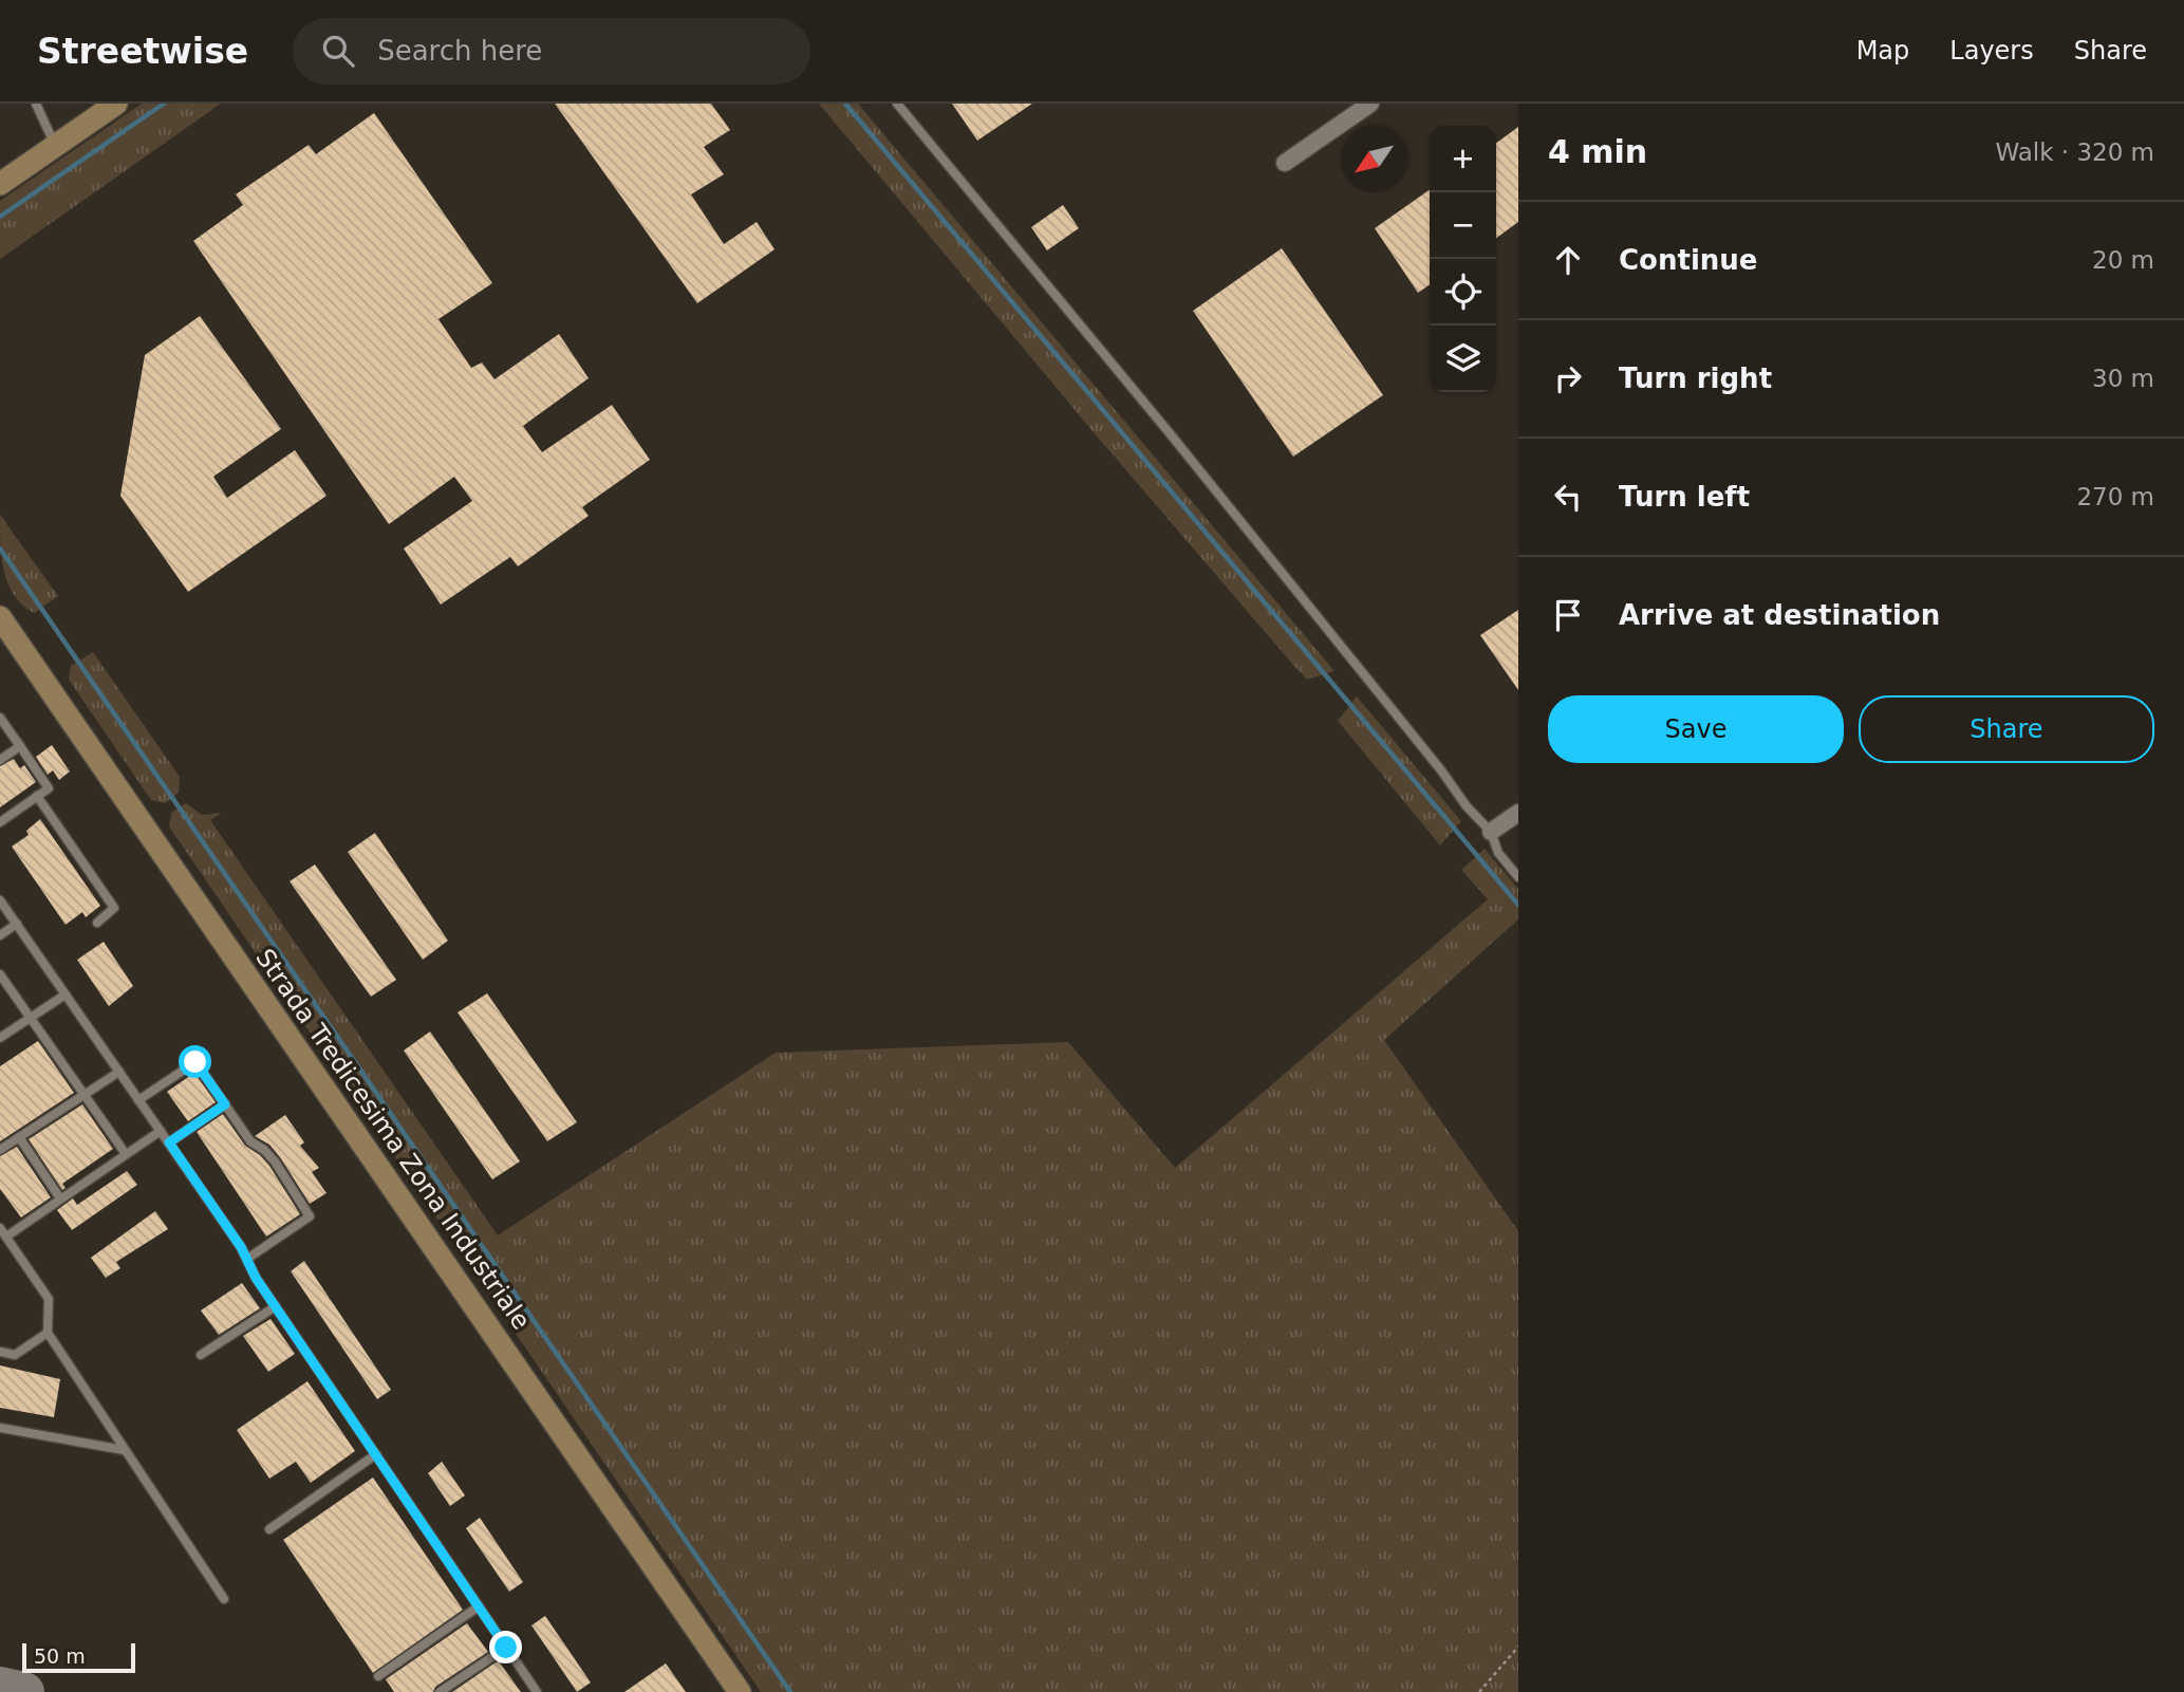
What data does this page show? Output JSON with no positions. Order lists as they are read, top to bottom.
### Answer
{
  "streets": {
    "street": ["Strada Tredicesima Zona Industriale"]
  },
  "scale_bar": "50 m",
  "north": "bottom left",
  "page": {
    "header": "Streetwise",
    "search": "Search here",
    "nav": ["Map", "Layers", "Share"],
    "heading": ["4 min", "Walk · 320 m"],
    "map_buttons": ["+", "−"],
    "list": [
      ["Continue", "20 m"],
      ["Turn right", "30 m"],
      ["Turn left", "270 m"],
      "Arrive at destination"
    ],
    "buttons": ["Save", "Share"],
    "scale": "50 m"
  }
}
